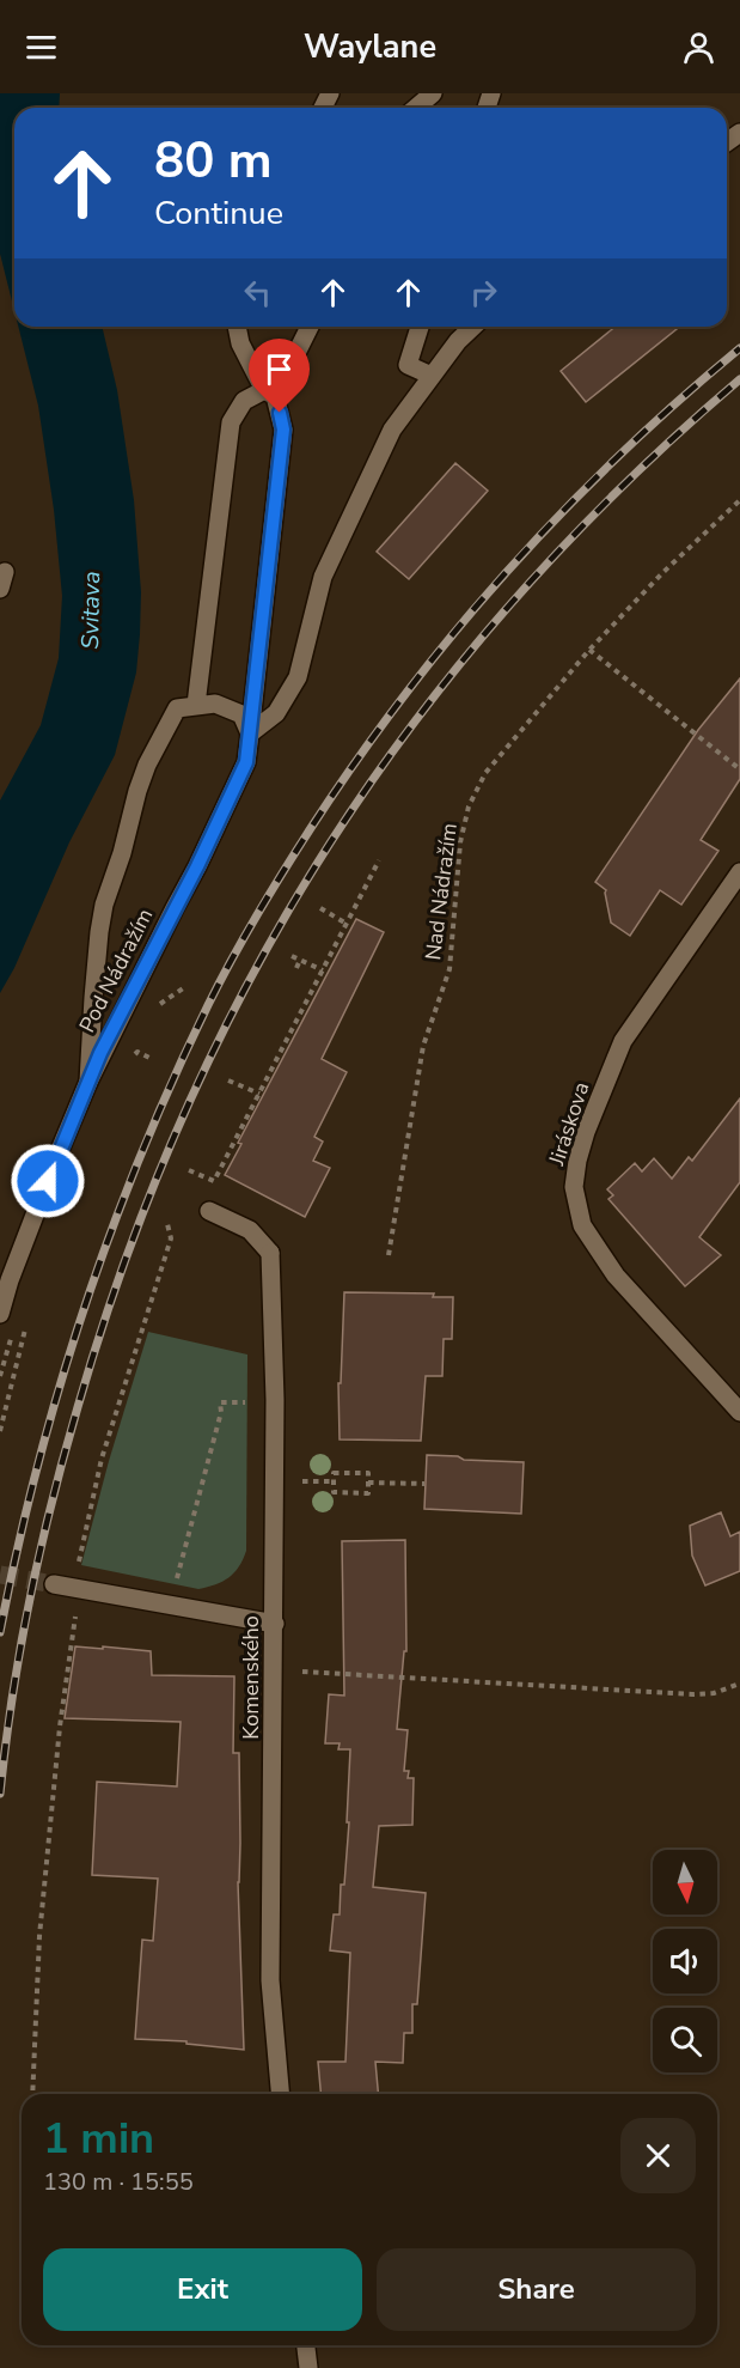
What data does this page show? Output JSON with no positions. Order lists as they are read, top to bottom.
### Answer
{
  "streets": {
    "street": ["Pod Nádražím", "Jiráskova", "Komenského"],
    "path": ["Nad Nádražím"]
  },
  "water": ["Svitava"],
  "north": "bottom",
  "page": {
    "header": "Waylane",
    "turn": ["80 m", "Continue"],
    "heading": ["1 min", "130 m · 15:55"],
    "buttons": ["Exit", "Share"]
  }
}
